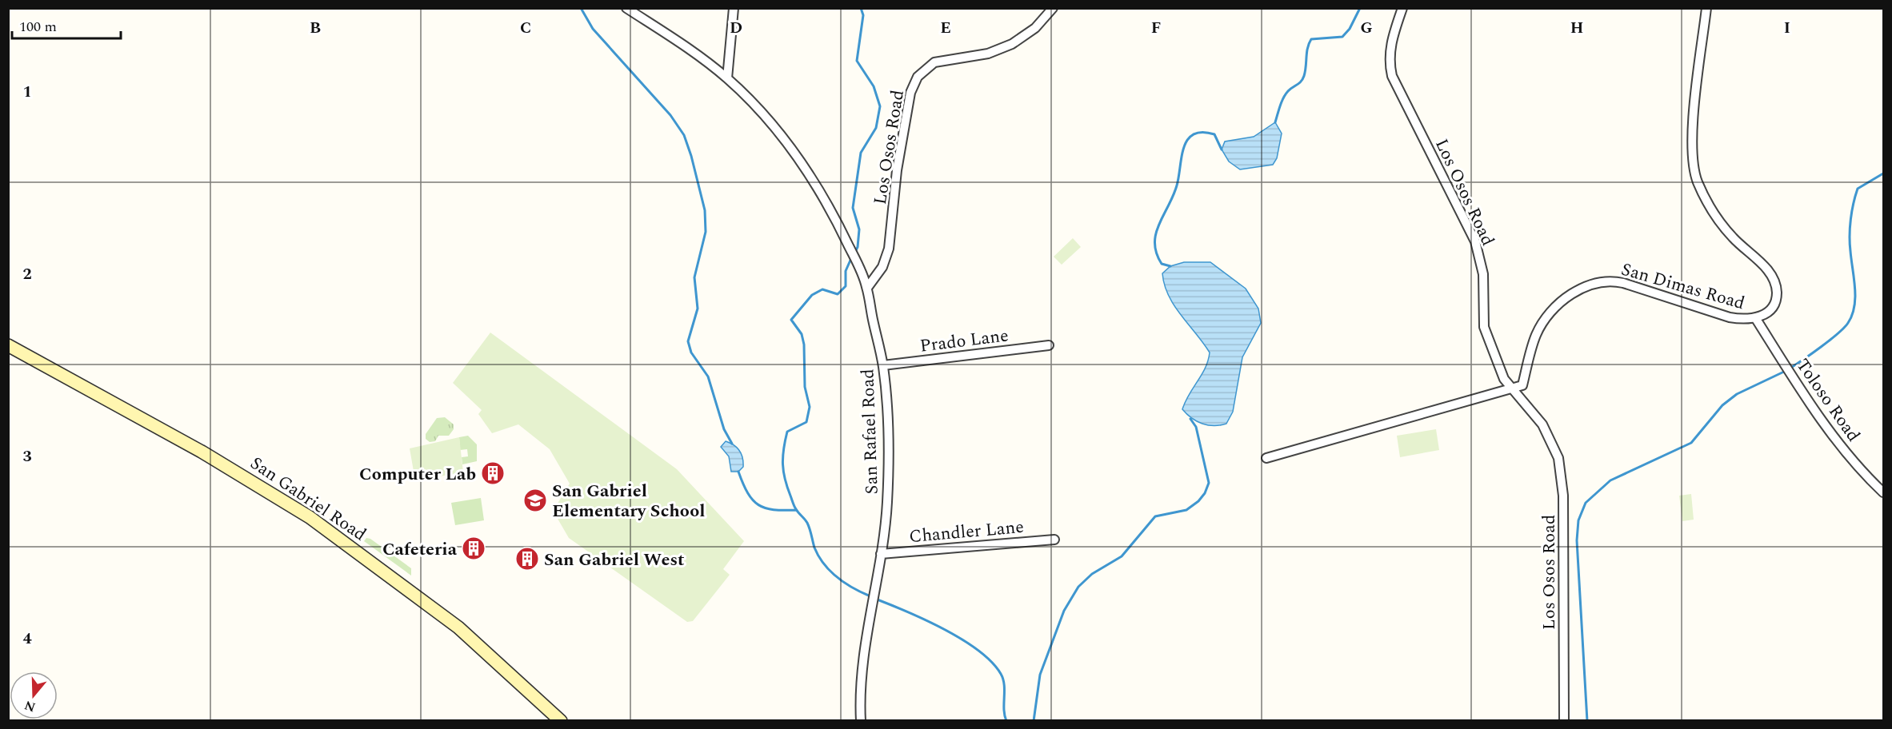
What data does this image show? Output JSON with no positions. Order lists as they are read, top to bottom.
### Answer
{
  "streets": {
    "street": [
      "Los Osos Road",
      "San Dimas Road",
      "Prado Lane",
      "Toloso Road",
      "San Rafael Road",
      "San Gabriel Road",
      "Chandler Lane"
    ]
  },
  "crossings": [
    ["Los Osos Road", "San Dimas Road"],
    ["Los Osos Road", "San Rafael Road"],
    ["San Dimas Road", "Toloso Road"],
    ["Prado Lane", "San Rafael Road"],
    ["San Rafael Road", "Chandler Lane"]
  ],
  "places": {
    "building": ["Computer Lab", "Cafeteria", "San Gabriel West"],
    "school or university": ["San Gabriel Elementary School"]
  },
  "scale_bar": "100 m",
  "north": "bottom",
  "grid": {
    "columns": [
      "B",
      "C",
      "D",
      "E",
      "F",
      "G",
      "H",
      "I"
    ],
    "rows": [
      "1",
      "2",
      "3",
      "4"
    ]
  }
}
